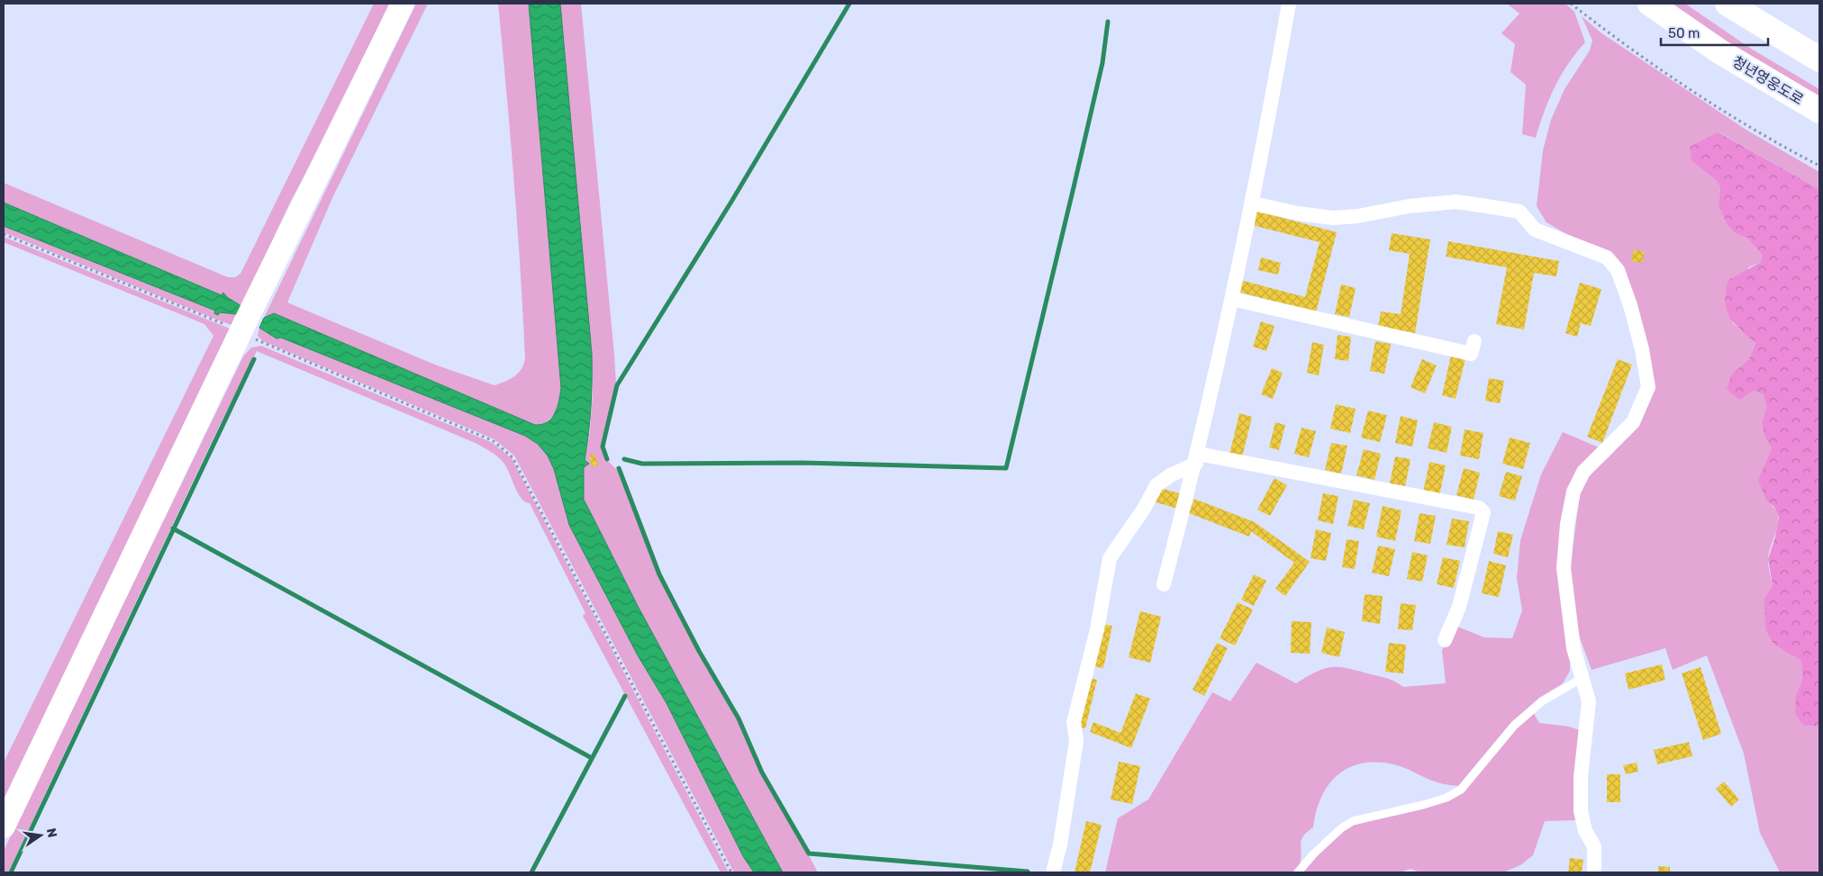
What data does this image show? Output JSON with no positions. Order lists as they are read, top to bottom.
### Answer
{
  "streets": {
    "highway": ["청년영웅도로"]
  },
  "scale_bar": "50 m",
  "north": "right"
}
